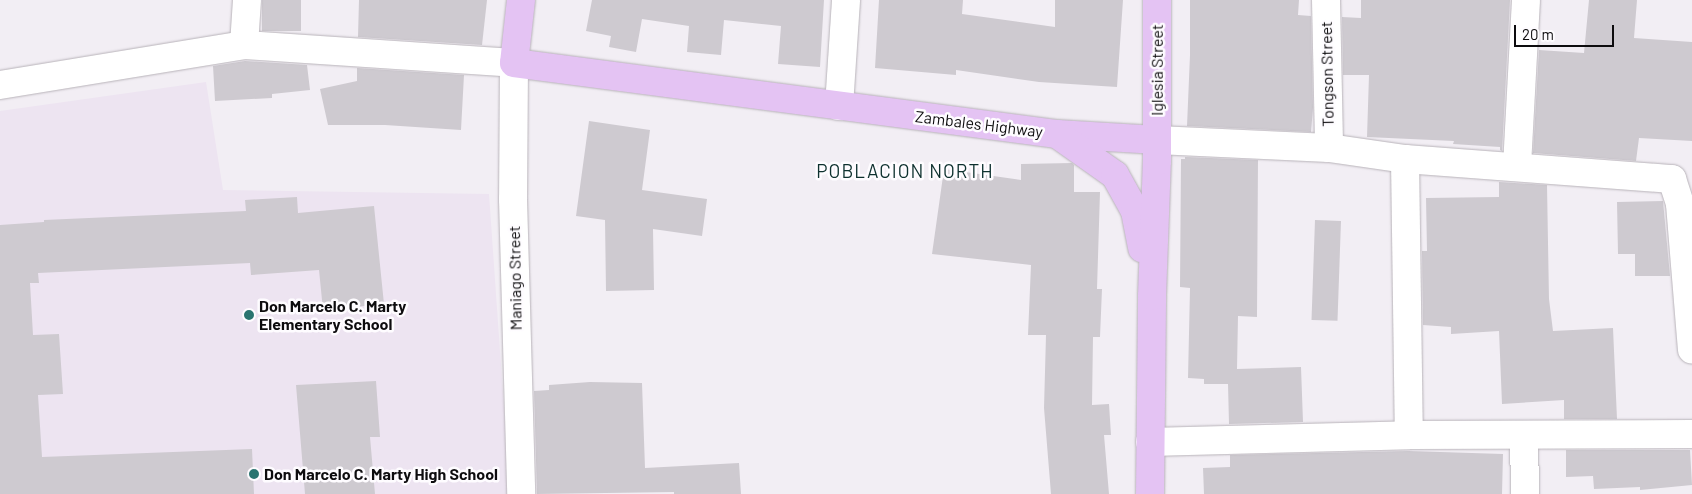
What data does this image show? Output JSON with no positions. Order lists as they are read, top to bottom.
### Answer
{
  "streets": {
    "main road": ["Iglesia Street", "Zambales Highway"],
    "street": ["Tongson Street", "Maniago Street"]
  },
  "crossings": [
    ["Iglesia Street", "Zambales Highway"],
    ["Zambales Highway", "Maniago Street"]
  ],
  "districts": ["POBLACION NORTH"],
  "places": ["Don Marcelo C. Marty Elementary School", "Don Marcelo C. Marty High School"],
  "scale_bar": "20 m"
}
